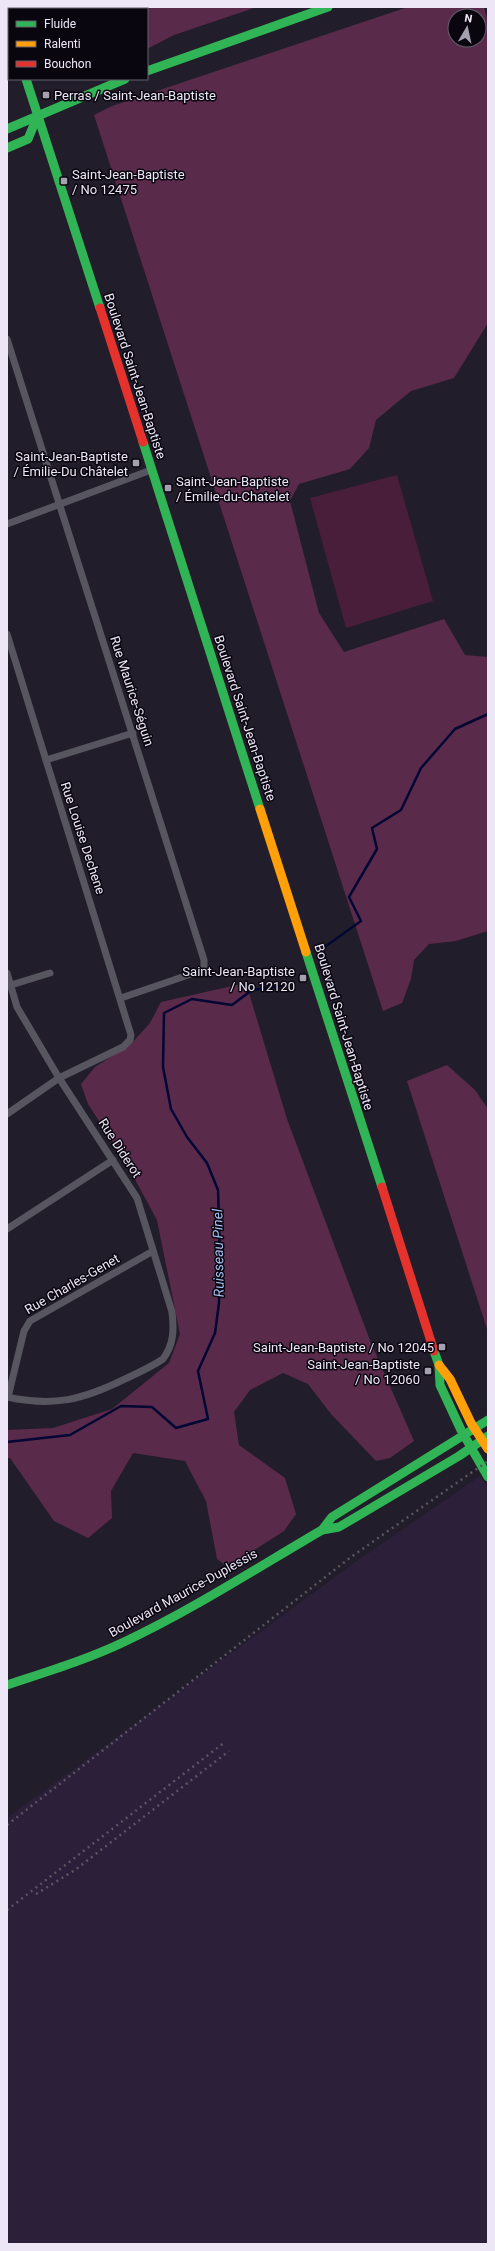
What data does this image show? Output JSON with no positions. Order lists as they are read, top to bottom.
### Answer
{
  "streets": {
    "main road": ["Boulevard Saint-Jean-Baptiste", "Boulevard Maurice-Duplessis"],
    "street": [
      "Rue Maurice-Séguin",
      "Rue Louise Dechene",
      "Rue Diderot",
      "Rue Charles-Genet"
    ]
  },
  "crossings": [
    ["Boulevard Saint-Jean-Baptiste", "Boulevard Maurice-Duplessis"],
    ["Rue Maurice-Séguin", "Rue Louise Dechene"],
    ["Rue Louise Dechene", "Rue Diderot"],
    ["Rue Diderot", "Rue Charles-Genet"]
  ],
  "water": ["Ruisseau Pinel"],
  "places": {
    "transit": [
      "Perras / Saint-Jean-Baptiste",
      "Saint-Jean-Baptiste / No 12475",
      "Saint-Jean-Baptiste / Émilie-Du Châtelet",
      "Saint-Jean-Baptiste / Émilie-du-Chatelet",
      "Saint-Jean-Baptiste / No 12120",
      "Saint-Jean-Baptiste / No 12045",
      "Saint-Jean-Baptiste / No 12060"
    ]
  },
  "legend": ["Fluide", "Ralenti", "Bouchon"],
  "north": "top"
}
